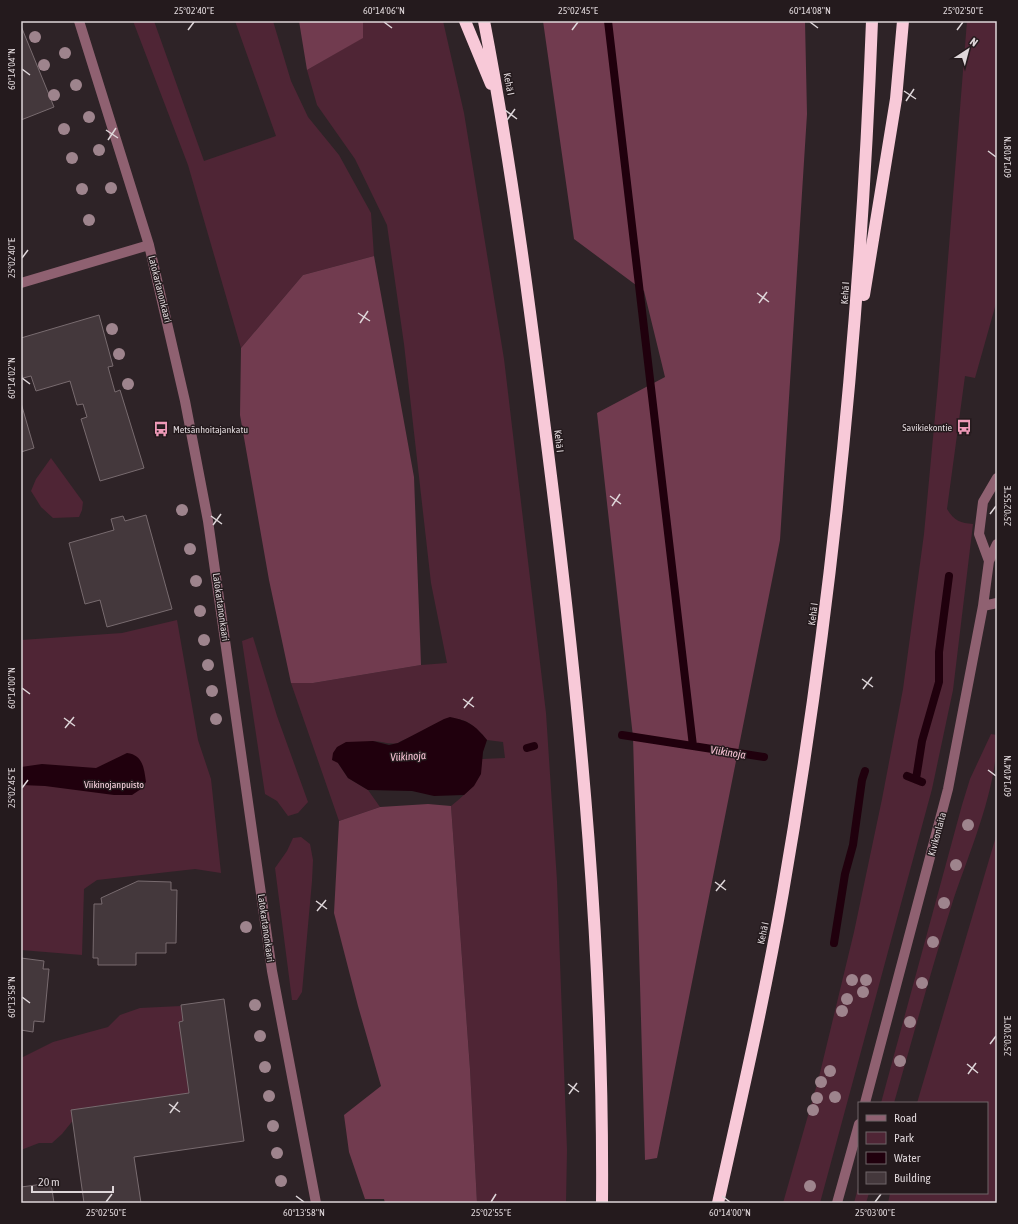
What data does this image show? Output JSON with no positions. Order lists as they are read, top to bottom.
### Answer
{
  "streets": {
    "highway": ["Kehä I"],
    "street": ["Latokartanonkaari", "Kivikonlaita"]
  },
  "water": ["Viikinoja"],
  "parks": ["Viikinojanpuisto"],
  "places": {
    "bus stop": ["Savikiekontie", "Metsänhoitajankatu"]
  },
  "legend": [
    "Road",
    "Park",
    "Water",
    "Building"
  ],
  "scale_bar": "20 m",
  "north": "top right",
  "coordinates": [
    "25°02'40\"E",
    "60°14'06\"N",
    "25°02'45\"E",
    "60°14'08\"N",
    "25°02'50\"E",
    "60°14'04\"N",
    "60°14'02\"N",
    "25°02'55\"E",
    "60°14'00\"N",
    "60°13'58\"N",
    "25°03'00\"E"
  ]
}
